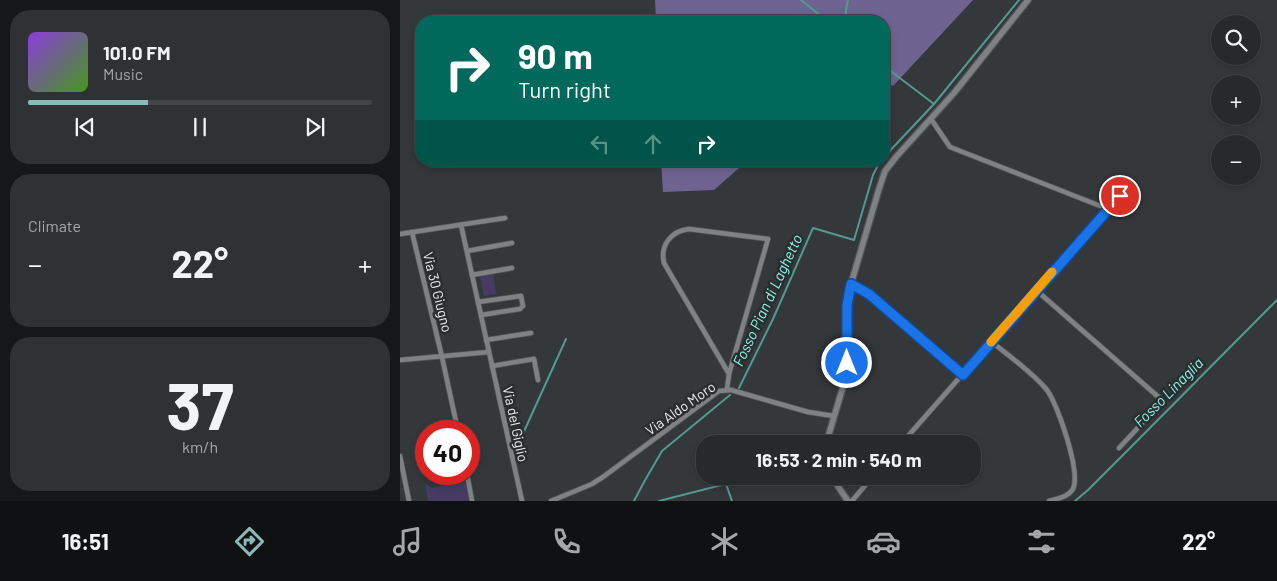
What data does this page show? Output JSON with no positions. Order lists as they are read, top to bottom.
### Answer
{
  "streets": {
    "street": ["Via 30 Giugno", "Via Aldo Moro", "Via del Giglio"]
  },
  "water": ["Fosso Pian di Laghetto", "Fosso Linaglia"],
  "page": {
    "map_buttons": ["+", "−"],
    "turn": ["90 m", "Turn right"],
    "song": ["101.0 FM", "Music"],
    "tile": [
      "Climate",
      ["37", "km/h"]
    ],
    "heat": ["−", "22°", "+"],
    "limit": "40",
    "trip": "16:53 · 2 min · 540 m",
    "tabs": ["16:51", "22°"]
  }
}
